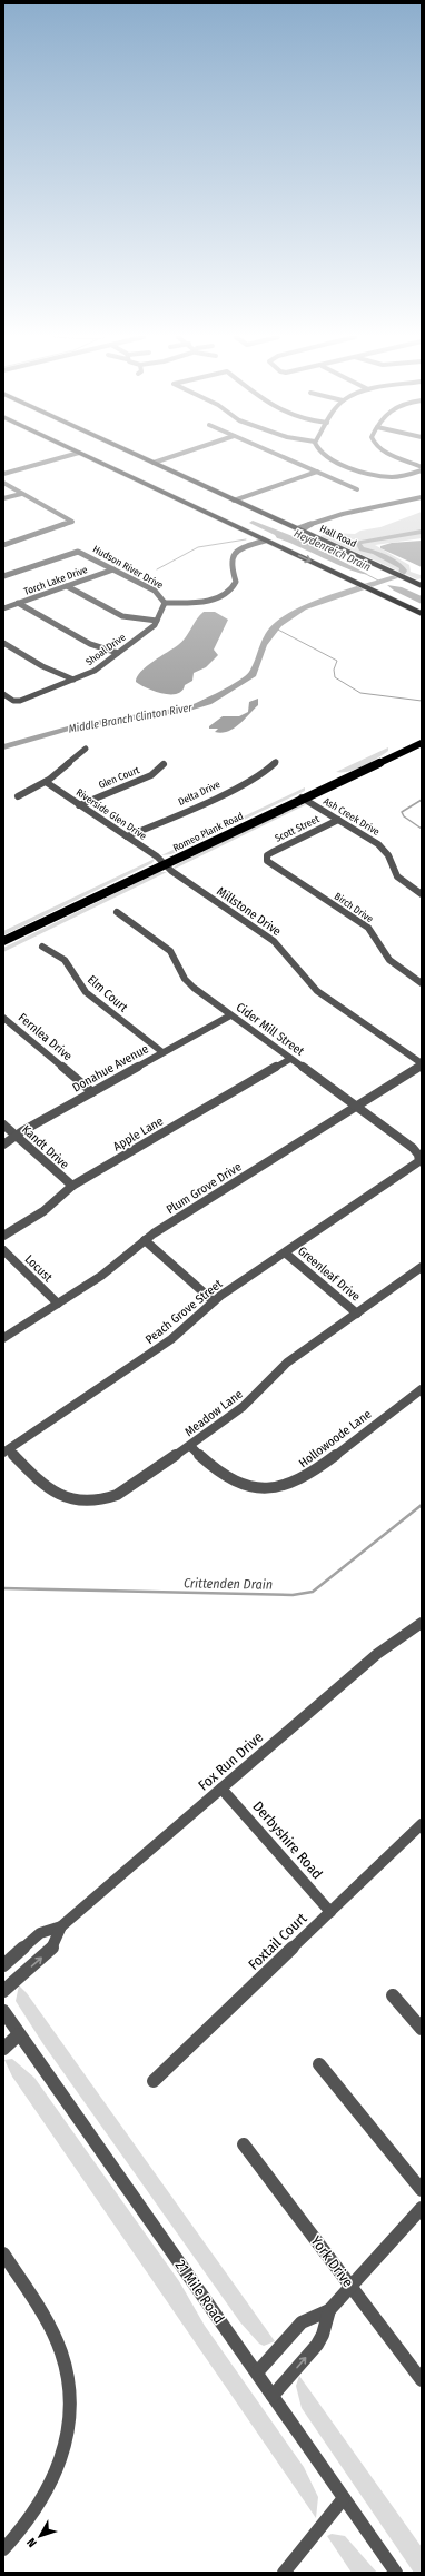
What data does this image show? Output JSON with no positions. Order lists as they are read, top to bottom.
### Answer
{
  "streets": {
    "highway": ["Hall Road"],
    "main road": ["Romeo Plank Road"],
    "street": [
      "Hudson River Drive",
      "Torch Lake Drive",
      "Shoal Drive",
      "Glen Court",
      "Delta Drive",
      "Riverside Glen Drive",
      "Ash Creek Drive",
      "Scott Street",
      "Birch Drive",
      "Millstone Drive",
      "Elm Court",
      "Cider Mill Street",
      "Fernlea Drive",
      "Donahue Avenue",
      "Apple Lane",
      "Kandt Drive",
      "Plum Grove Drive",
      "Locust",
      "Greenleaf Drive",
      "Peach Grove Street",
      "Meadow Lane",
      "Hollowoode Lane",
      "Fox Run Drive",
      "Derbyshire Road",
      "Foxtail Court",
      "York Drive",
      "21 Mile Road"
    ]
  },
  "crossings": [
    ["Hudson River Drive", "Torch Lake Drive"],
    ["Hudson River Drive", "Shoal Drive"],
    ["Glen Court", "Riverside Glen Drive"],
    ["Delta Drive", "Riverside Glen Drive"],
    ["Riverside Glen Drive", "Romeo Plank Road"],
    ["Riverside Glen Drive", "Millstone Drive"],
    ["Ash Creek Drive", "Scott Street"],
    ["Ash Creek Drive", "Romeo Plank Road"],
    ["Scott Street", "Birch Drive"],
    ["Romeo Plank Road", "Millstone Drive"],
    ["Millstone Drive", "Plum Grove Drive"],
    ["Elm Court", "Donahue Avenue"],
    ["Cider Mill Street", "Donahue Avenue"],
    ["Cider Mill Street", "Apple Lane"],
    ["Cider Mill Street", "Plum Grove Drive"],
    ["Cider Mill Street", "Peach Grove Street"],
    ["Fernlea Drive", "Donahue Avenue"],
    ["Donahue Avenue", "Kandt Drive"],
    ["Apple Lane", "Kandt Drive"],
    ["Plum Grove Drive", "Locust"],
    ["Greenleaf Drive", "Peach Grove Street"],
    ["Greenleaf Drive", "Meadow Lane"],
    ["Peach Grove Street", "Meadow Lane"],
    ["Meadow Lane", "Hollowoode Lane"],
    ["Fox Run Drive", "Derbyshire Road"],
    ["Derbyshire Road", "Foxtail Court"]
  ],
  "water": ["Heydenreich Drain", "Middle Branch Clinton River", "Crittenden Drain"],
  "north": "bottom left"
}
